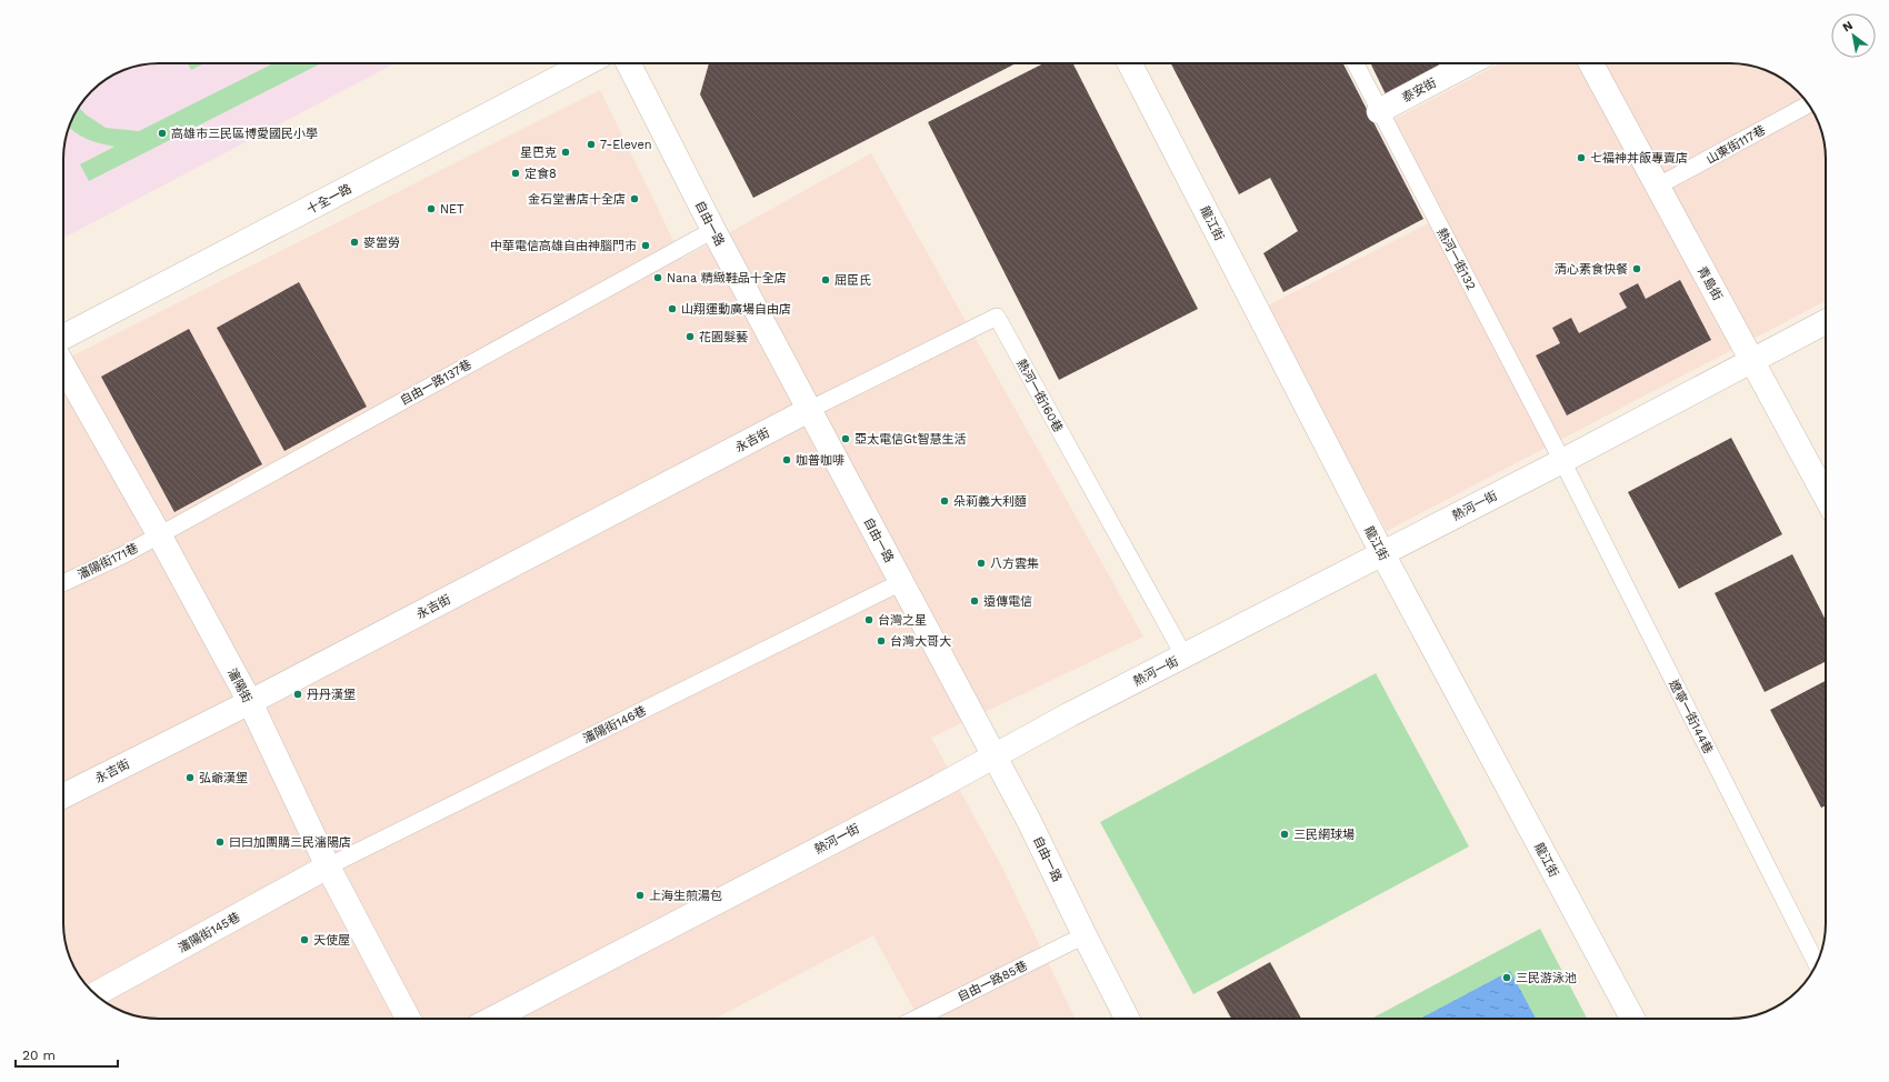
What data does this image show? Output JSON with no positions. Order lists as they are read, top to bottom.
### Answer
{
  "streets": {
    "street": [
      "泰安街",
      "十全一路",
      "自由一路",
      "龍江街",
      "青島街",
      "永吉街",
      "熱河一街",
      "瀋陽街",
      "瀋陽街145巷"
    ],
    "lane": [
      "山東街117巷",
      "熱河一街132",
      "自由一路137巷",
      "熱河一街160巷",
      "瀋陽街171巷",
      "遼寧一街144巷",
      "瀋陽街146巷",
      "自由一路85巷"
    ]
  },
  "crossings": [
    ["泰安街", "熱河一街132"],
    ["山東街117巷", "青島街"],
    ["自由一路", "自由一路137巷"],
    ["自由一路", "熱河一街160巷"],
    ["自由一路", "永吉街"],
    ["自由一路", "熱河一街"],
    ["自由一路", "瀋陽街146巷"],
    ["自由一路", "自由一路85巷"],
    ["龍江街", "熱河一街"],
    ["熱河一街132", "熱河一街"],
    ["熱河一街132", "遼寧一街144巷"],
    ["青島街", "熱河一街"],
    ["自由一路137巷", "瀋陽街171巷"],
    ["自由一路137巷", "瀋陽街"],
    ["熱河一街160巷", "永吉街"],
    ["熱河一街160巷", "熱河一街"],
    ["永吉街", "瀋陽街"],
    ["熱河一街", "遼寧一街144巷"],
    ["瀋陽街171巷", "瀋陽街"],
    ["瀋陽街", "瀋陽街146巷"],
    ["瀋陽街", "瀋陽街145巷"],
    ["瀋陽街146巷", "瀋陽街145巷"]
  ],
  "places": [
    "高雄市三民區博愛國民小學",
    "7-Eleven",
    "星巴克",
    "七福神丼飯專賣店",
    "定食8",
    "金石堂書店十全店",
    "NET",
    "麥當勞",
    "中華電信高雄自由神腦門市",
    "清心素食快餐",
    "Nana 精緻鞋品十全店",
    "屈臣氏",
    "山翔運動廣場自由店",
    "花園髮藝",
    "亞太電信Gt智慧生活",
    "咖普咖啡",
    "朵莉義大利麵",
    "八方雲集",
    "遠傳電信",
    "台灣之星",
    "台灣大哥大",
    "丹丹漢堡",
    "弘爺漢堡",
    "三民網球場",
    "曰曰加團購三民瀋陽店",
    "上海生煎湯包",
    "天使屋",
    "三民游泳池"
  ],
  "scale_bar": "20 m",
  "north": "top left"
}
